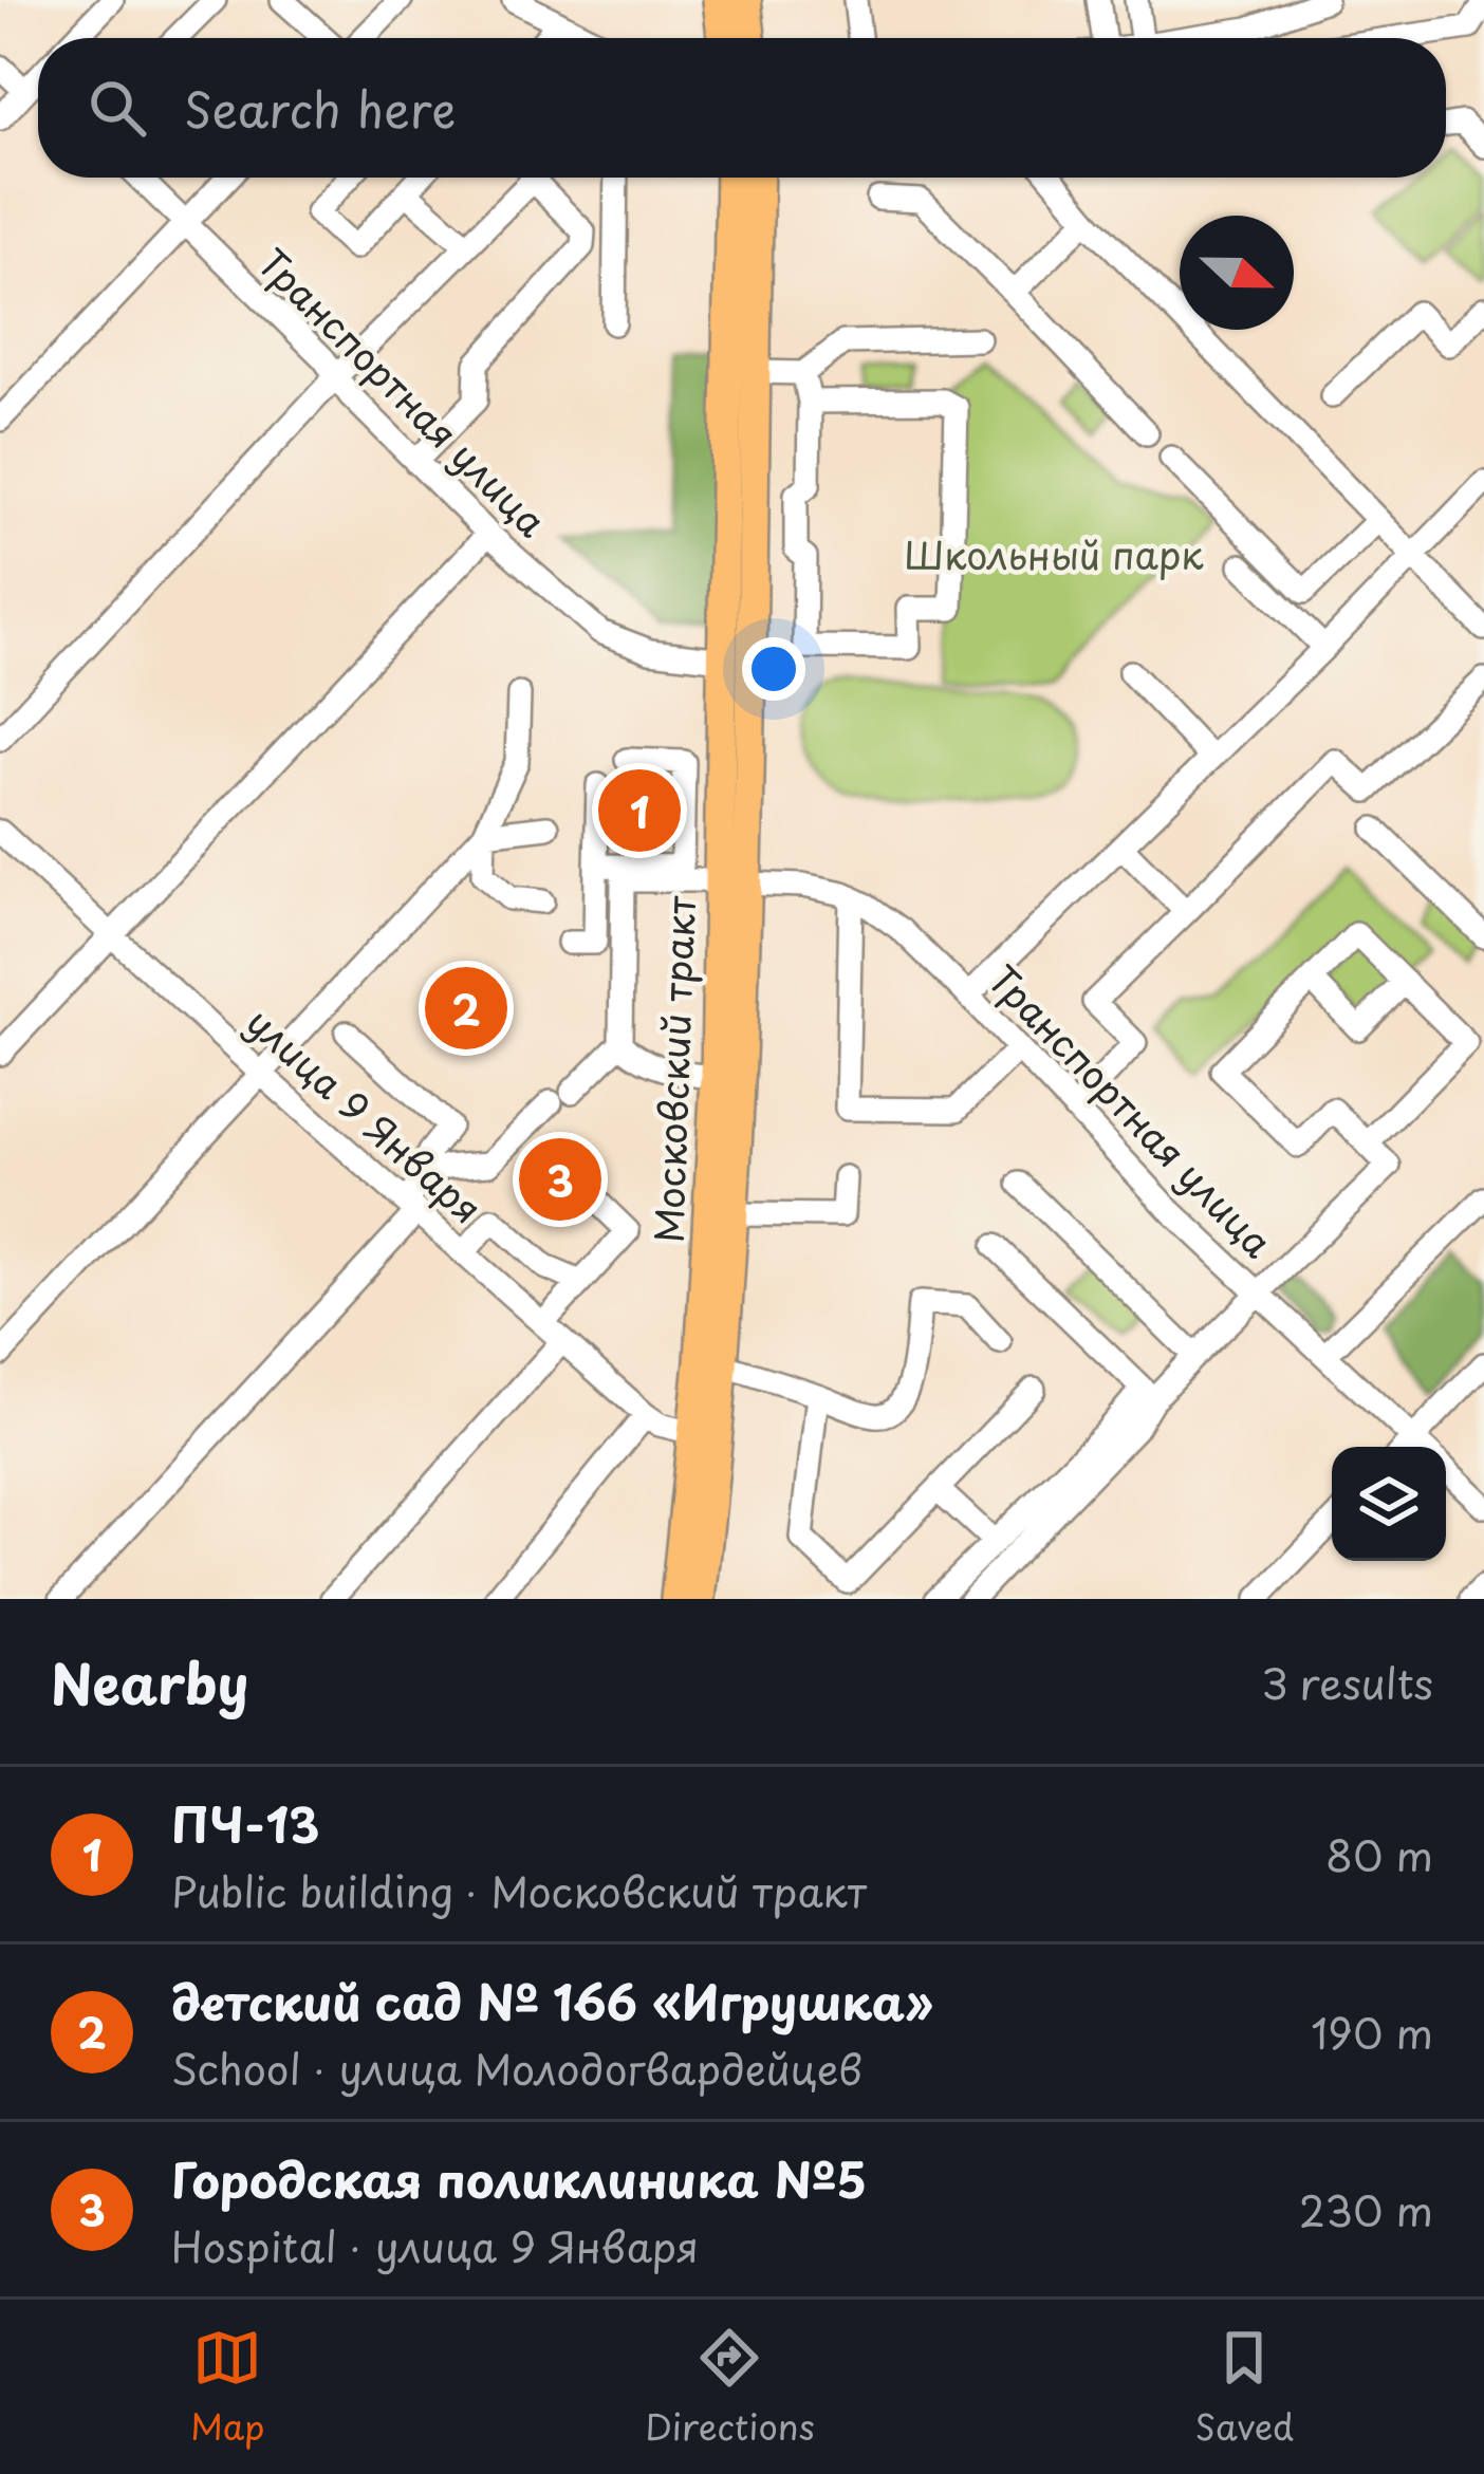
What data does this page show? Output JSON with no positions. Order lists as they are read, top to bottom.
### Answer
{
  "streets": {
    "main road": ["Московский тракт"],
    "street": ["Транспортная улица", "улица 9 Января"]
  },
  "crossings": [
    ["Транспортная улица", "Московский тракт"],
    ["Московский тракт", "улица 9 Января"]
  ],
  "parks": ["Школьный парк"],
  "north": "right",
  "page": {
    "search": "Search here",
    "pins": ["1", "2", "3"],
    "heading": ["Nearby", "3 results"],
    "list": [
      {
        "mark": "1",
        "name": "ПЧ-13",
        "note": "Public building · Московский тракт",
        "value": "80 m"
      },
      {
        "mark": "2",
        "name": "детский сад № 166 «Игрушка»",
        "note": "School · улица Молодогвардейцев",
        "value": "190 m"
      },
      {
        "mark": "3",
        "name": "Городская поликлиника №5",
        "note": "Hospital · улица 9 Января",
        "value": "230 m"
      }
    ],
    "nav": ["Map", "Directions", "Saved"]
  }
}
